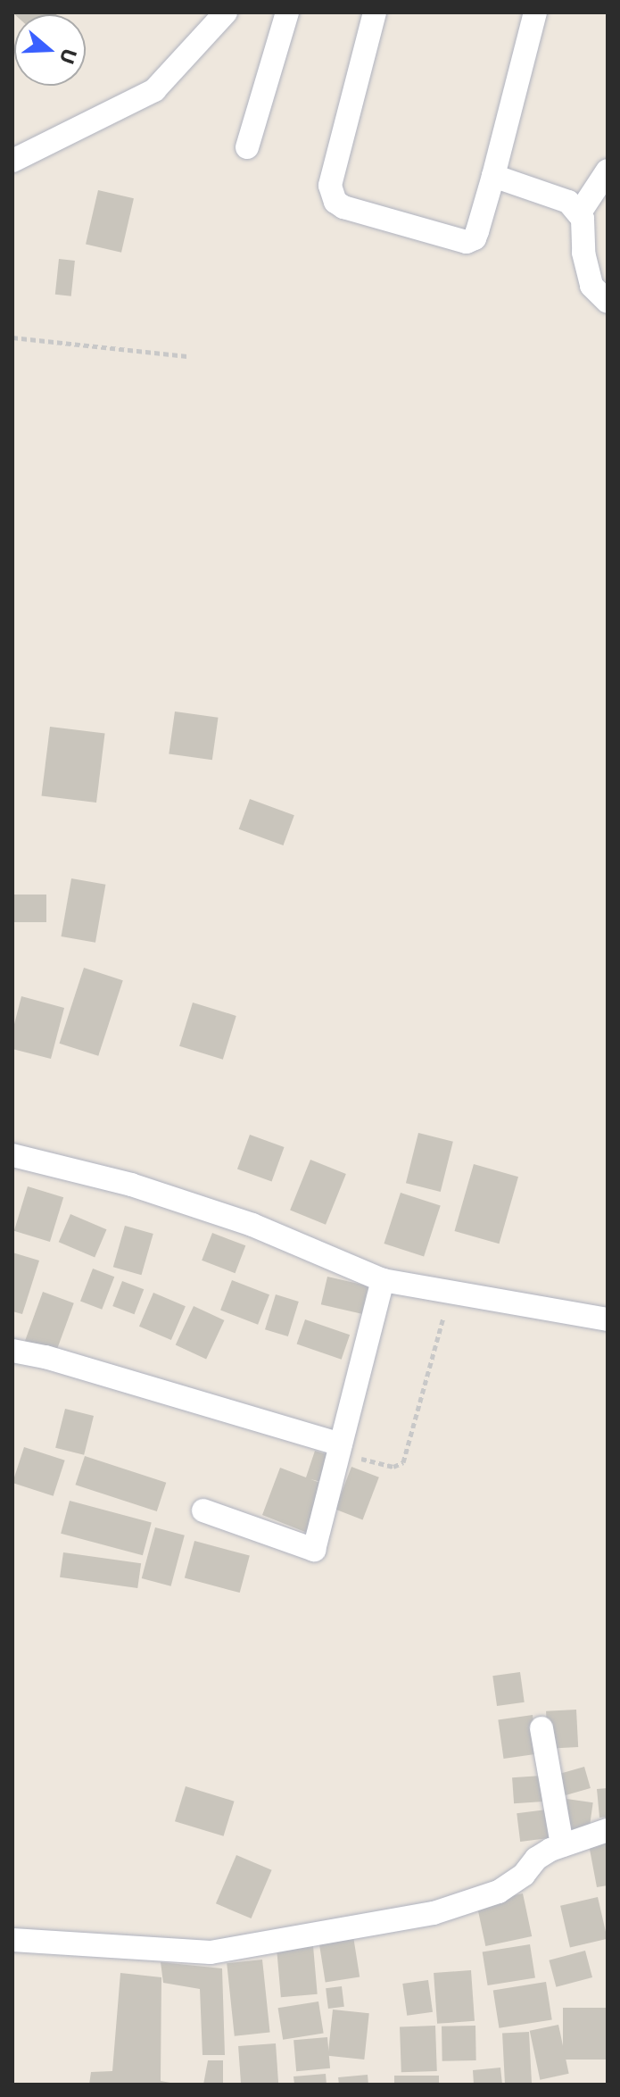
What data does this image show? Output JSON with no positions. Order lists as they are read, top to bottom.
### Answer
{
  "north": "right"
}
